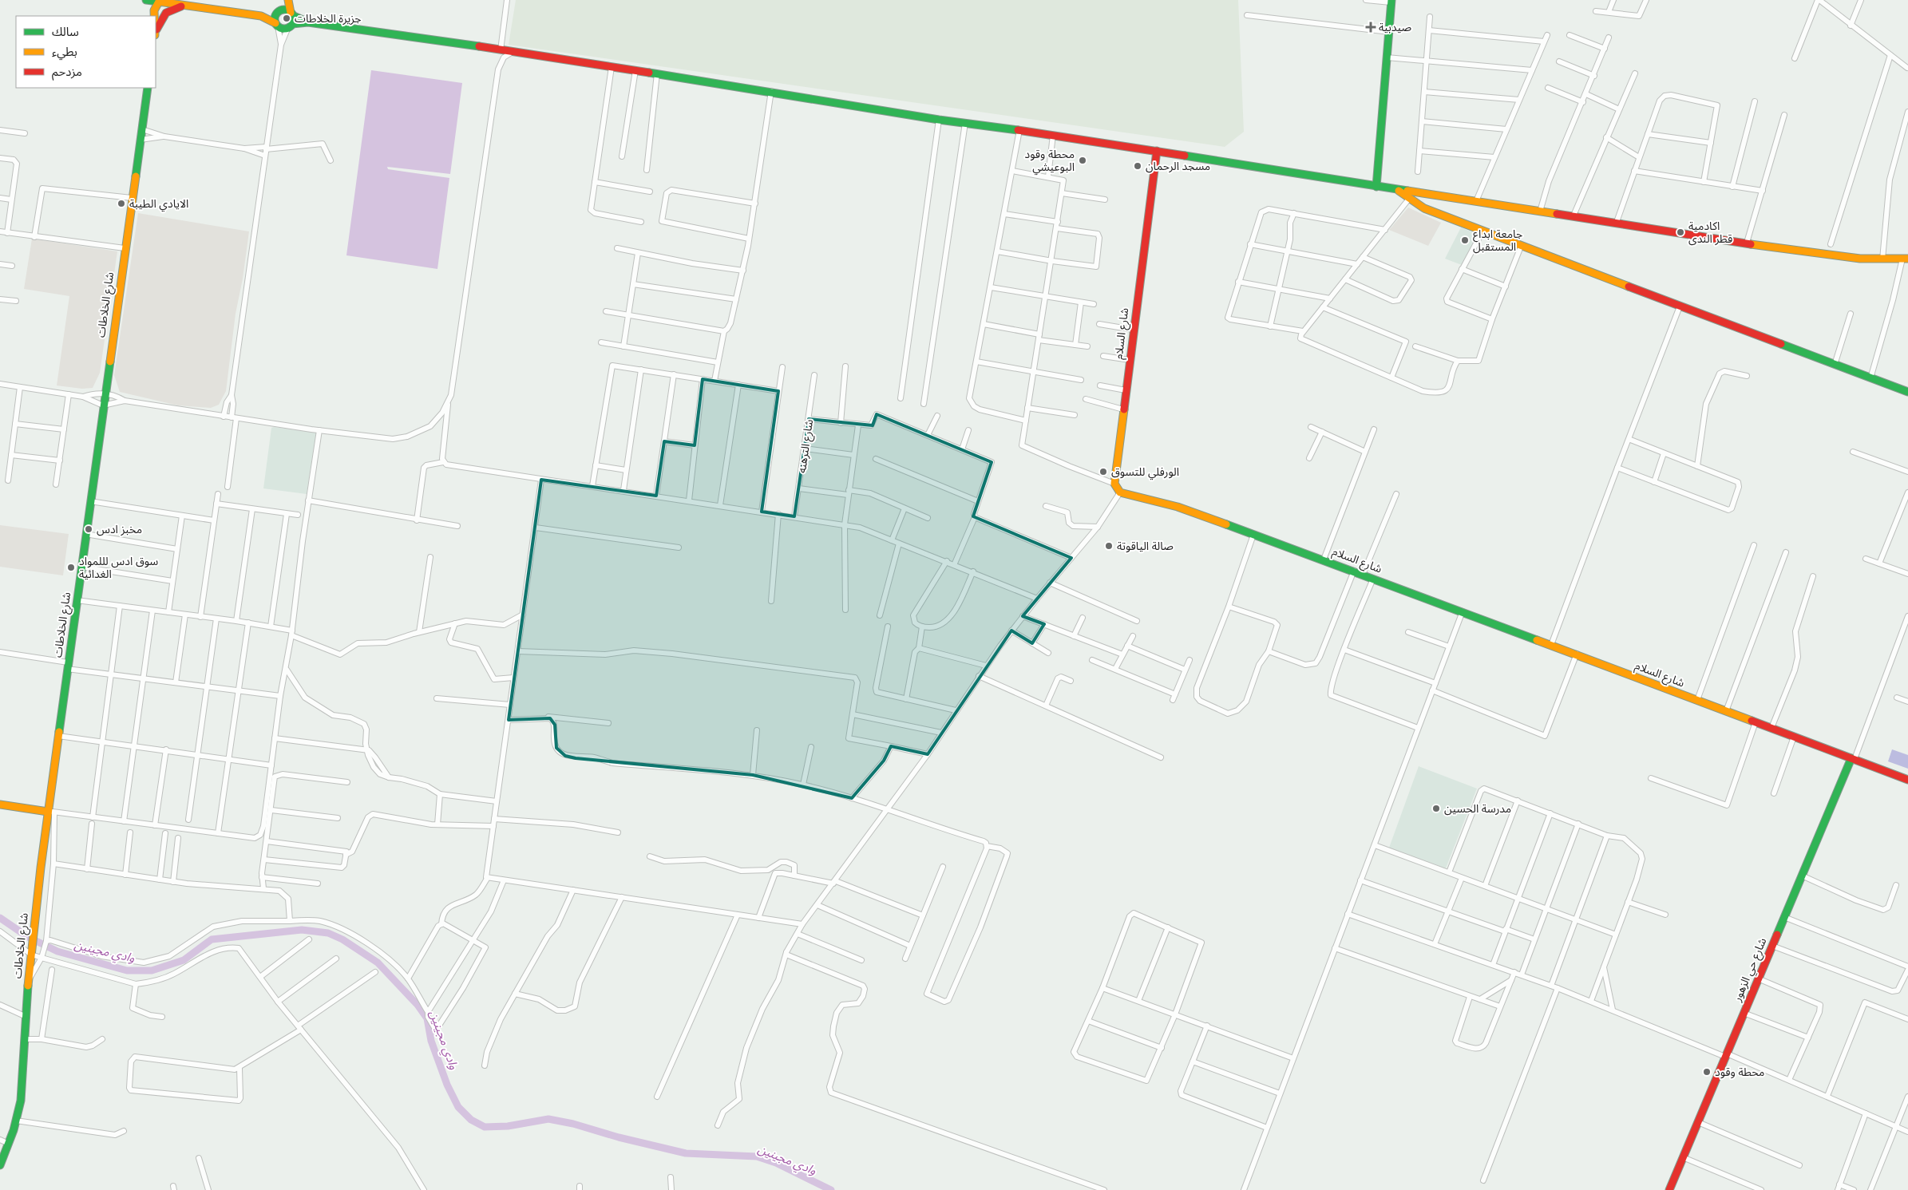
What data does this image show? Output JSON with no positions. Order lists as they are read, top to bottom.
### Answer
{
  "streets": {
    "main road": ["شارع الخلاطات", "شارع السلام", "شارع حي الزهور"],
    "street": ["شارع الترهنه"]
  },
  "crossings": [
    ["شارع السلام", "شارع حي الزهور"]
  ],
  "water": ["وادي مجينين"],
  "places": {
    "other": [
      "جزيرة الخلاطات",
      "محطة وقود البوعيشي",
      "مسجد الرحمان",
      "الايادي الطيبة",
      "اكادمية قطر الندى",
      "جامعة ابداع المستقبل",
      "الورفلي للتسوق",
      "مخبز ادس",
      "صالة الياقوتة",
      "سوق ادس لللمواد الغدائية",
      "مدرسة الحسين",
      "محطة وقود"
    ],
    "health": ["صيدبية"]
  },
  "legend": ["سالك", "بطيء", "مزدحم"]
}
